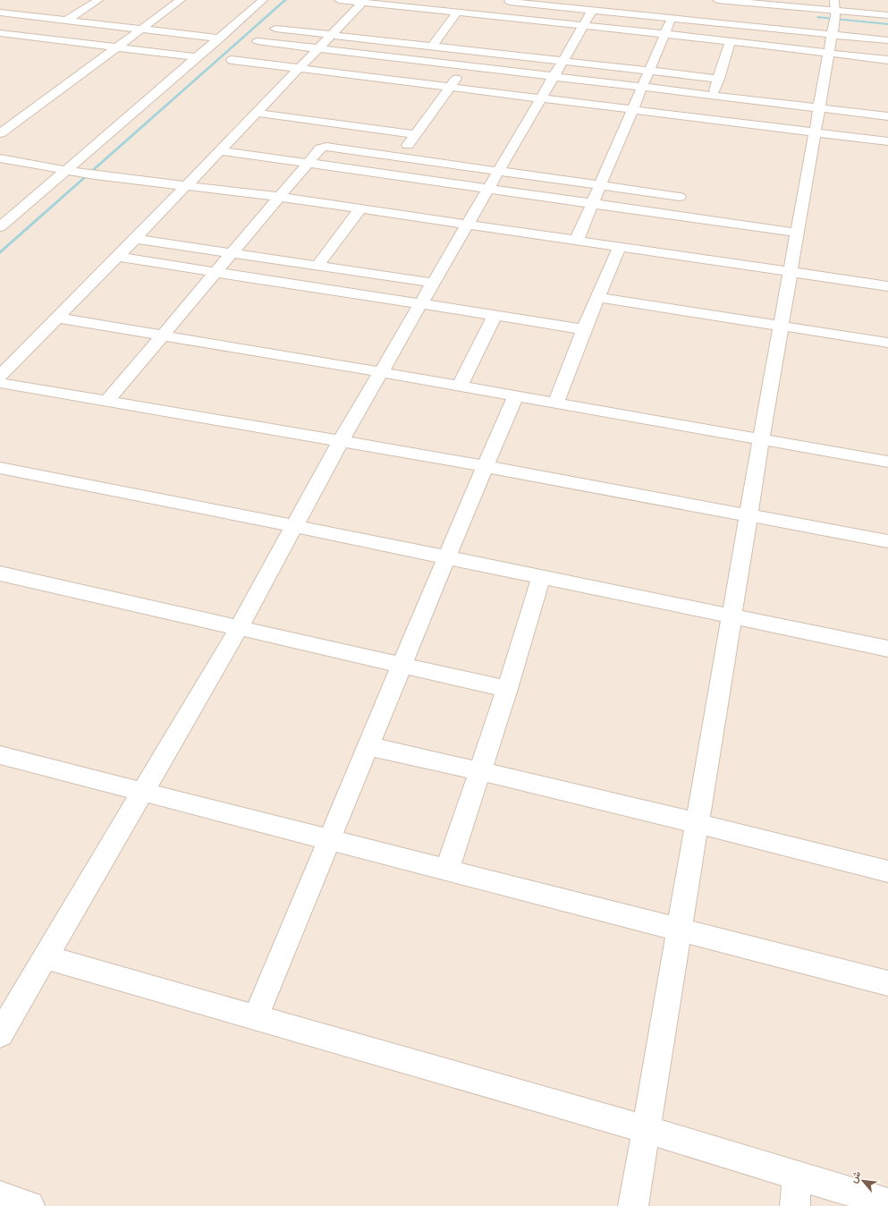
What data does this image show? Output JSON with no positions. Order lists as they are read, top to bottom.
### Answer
{
  "north": "top left"
}
